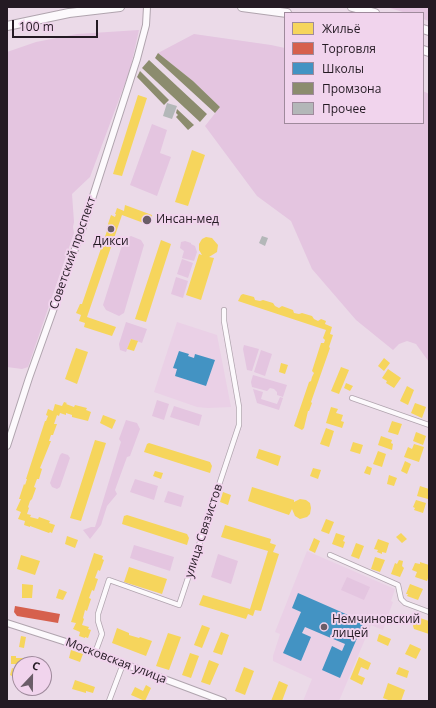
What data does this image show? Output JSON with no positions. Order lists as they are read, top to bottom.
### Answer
{
  "streets": {
    "street": ["Советский проспект", "улица Связистов", "Московская улица"]
  },
  "crossings": [
    ["улица Связистов", "Московская улица"]
  ],
  "places": ["Инсан-мед", "Дикси", "Немчиновский лицей"],
  "legend": [
    "Жильё",
    "Торговля",
    "Школы",
    "Промзона",
    "Прочее"
  ],
  "scale_bar": "100 m",
  "north": "top"
}
